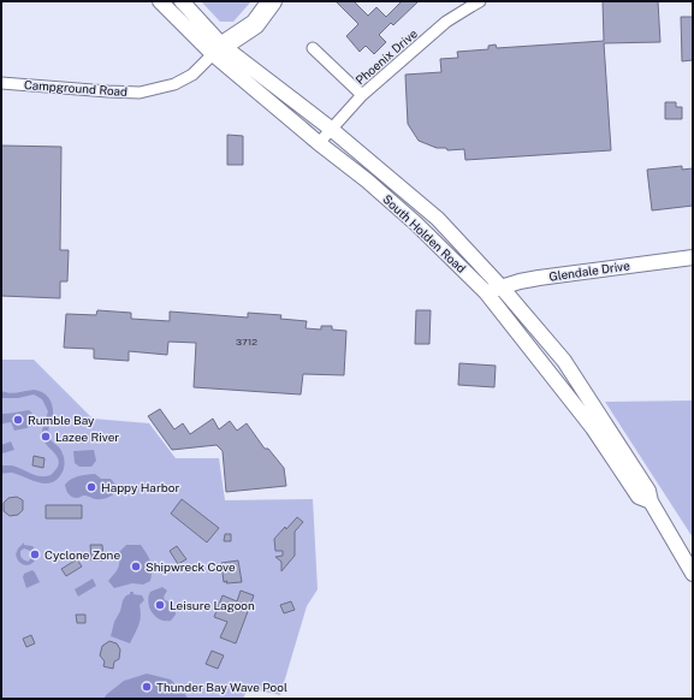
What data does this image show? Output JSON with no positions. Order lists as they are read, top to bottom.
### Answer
{
  "streets": {
    "street": [
      "Phoenix Drive",
      "Campground Road",
      "South Holden Road",
      "Glendale Drive"
    ]
  },
  "crossings": [
    ["Phoenix Drive", "South Holden Road"],
    ["Campground Road", "South Holden Road"],
    ["South Holden Road", "Glendale Drive"]
  ],
  "places": [
    "Rumble Bay",
    "Lazee River",
    "Happy Harbor",
    "Cyclone Zone",
    "Shipwreck Cove",
    "Leisure Lagoon",
    "Thunder Bay Wave Pool"
  ],
  "house_numbers": ["3712"]
}
